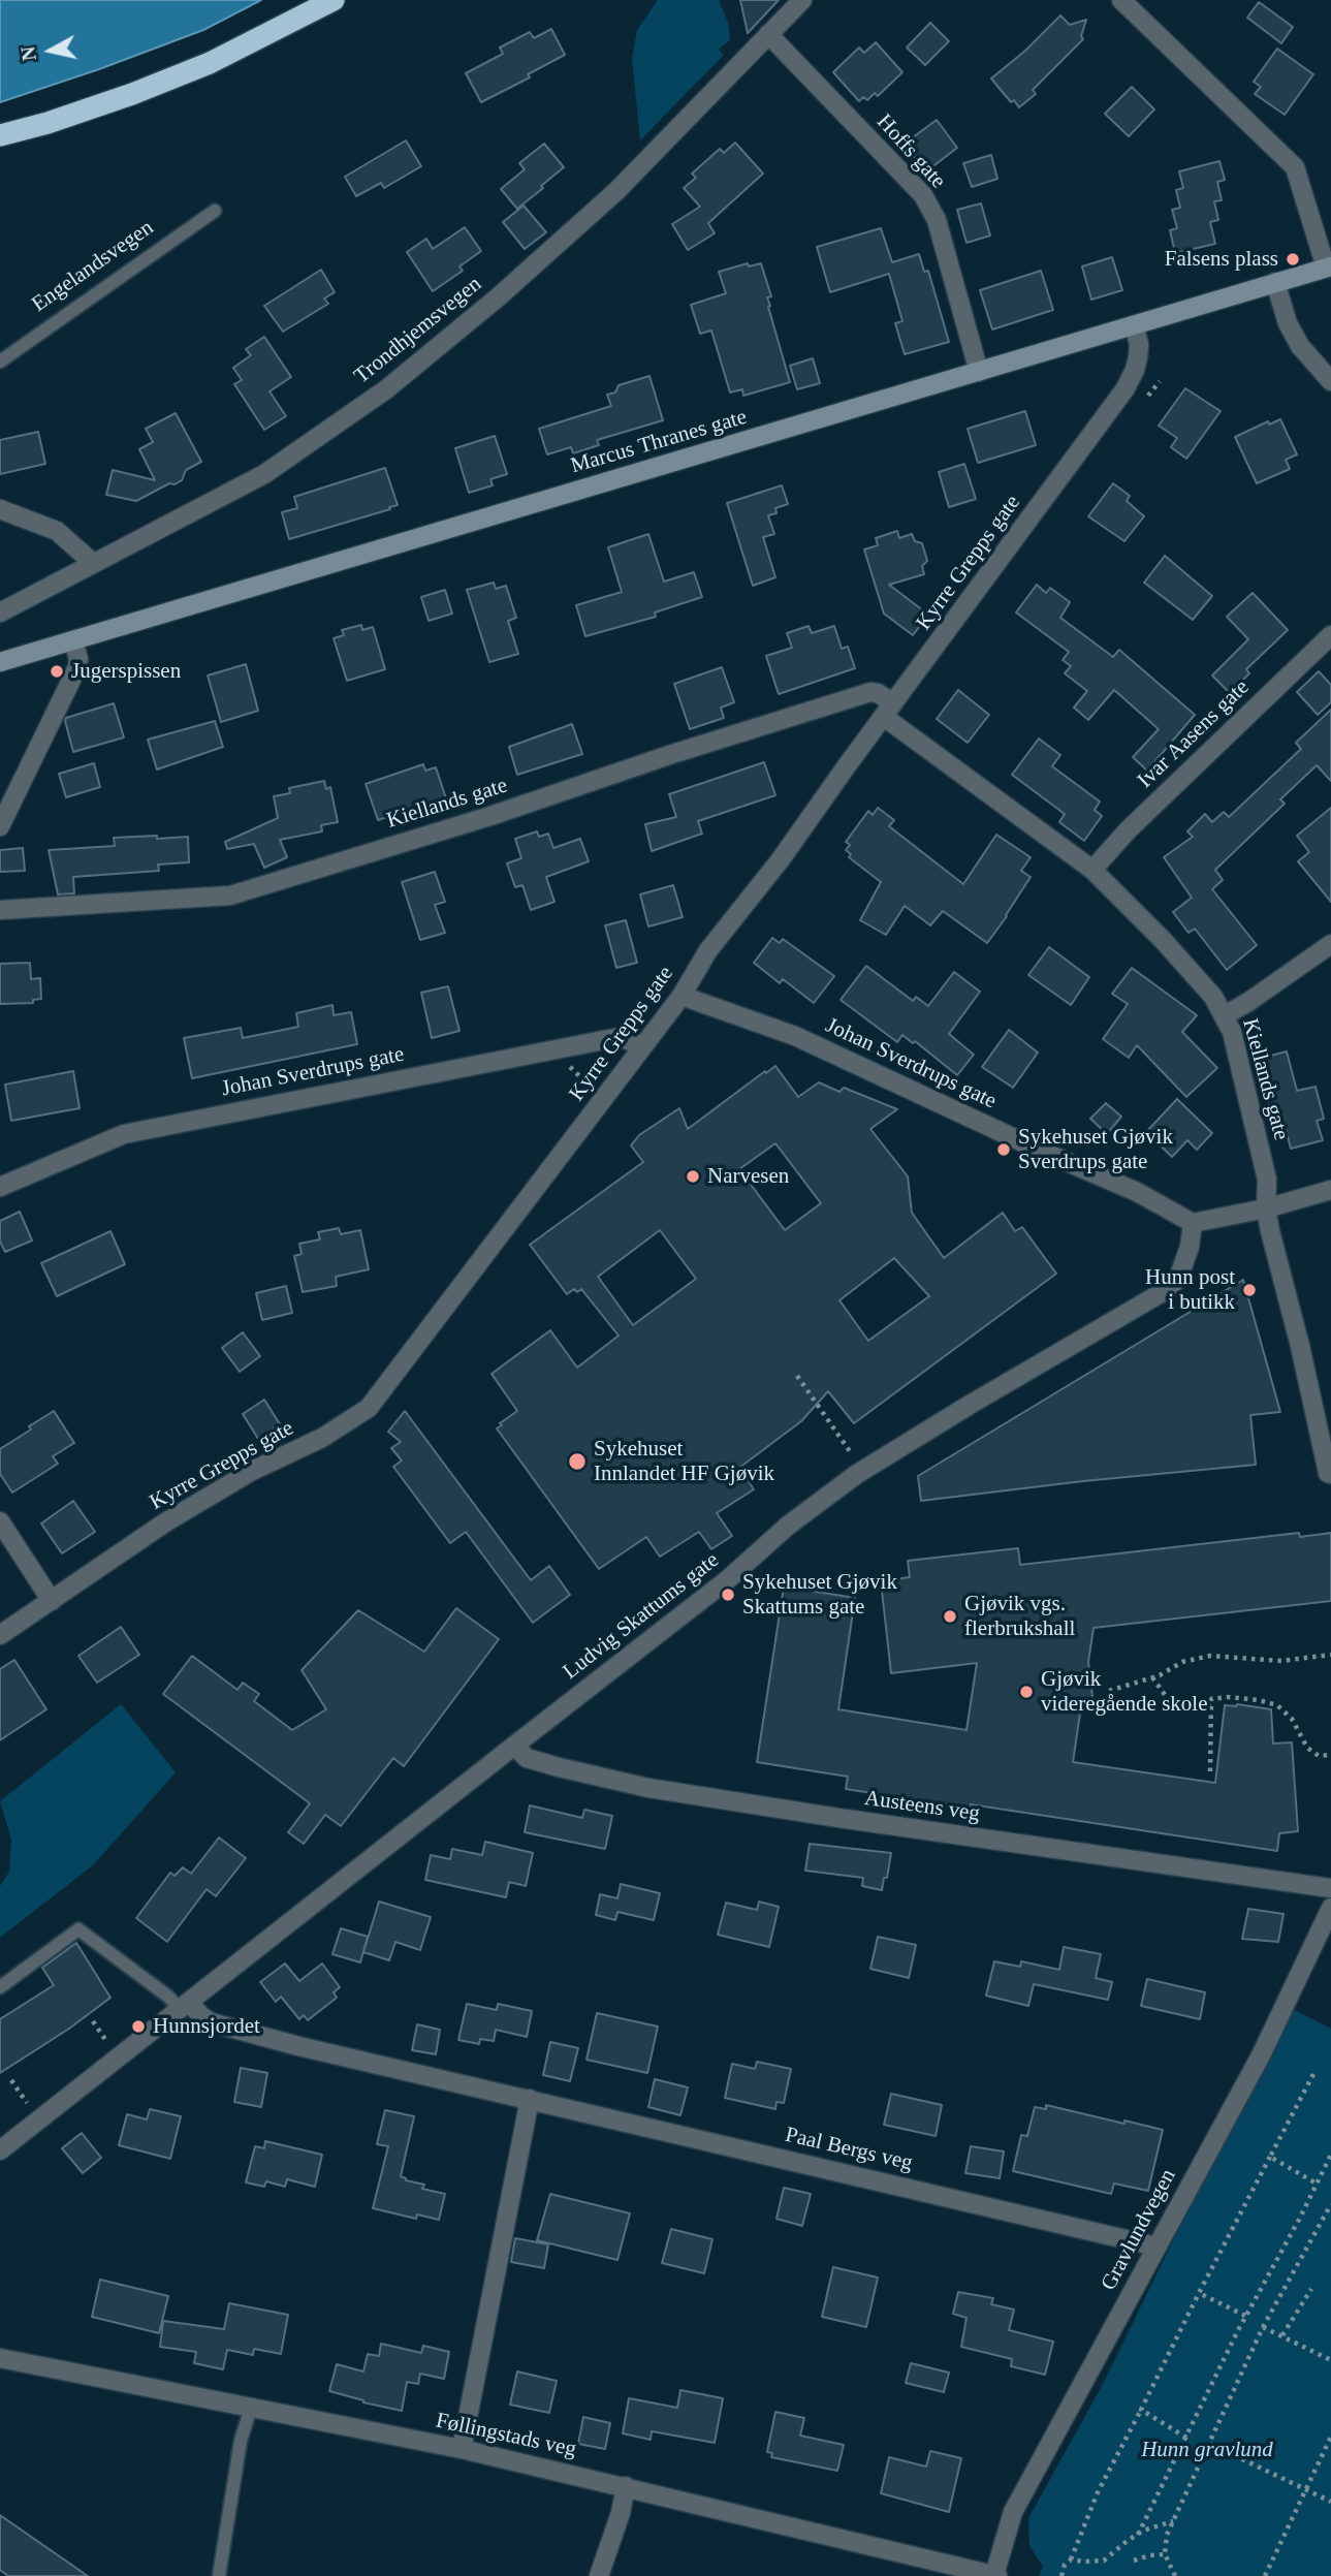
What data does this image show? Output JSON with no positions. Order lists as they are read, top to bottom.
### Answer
{
  "streets": {
    "main road": ["Marcus Thranes gate"],
    "street": [
      "Hoffs gate",
      "Trondhjemsvegen",
      "Kyrre Grepps gate",
      "Ivar Aasens gate",
      "Kiellands gate",
      "Johan Sverdrups gate",
      "Ludvig Skattums gate",
      "Austeens veg",
      "Paal Bergs veg",
      "Gravlundvegen",
      "Føllingstads veg"
    ],
    "lane": ["Engelandsvegen"]
  },
  "crossings": [
    ["Hoffs gate", "Trondhjemsvegen"],
    ["Hoffs gate", "Marcus Thranes gate"],
    ["Marcus Thranes gate", "Kyrre Grepps gate"],
    ["Kyrre Grepps gate", "Kiellands gate"],
    ["Kyrre Grepps gate", "Johan Sverdrups gate"],
    ["Ivar Aasens gate", "Kiellands gate"],
    ["Johan Sverdrups gate", "Ludvig Skattums gate"],
    ["Ludvig Skattums gate", "Austeens veg"],
    ["Ludvig Skattums gate", "Paal Bergs veg"],
    ["Paal Bergs veg", "Gravlundvegen"],
    ["Gravlundvegen", "Føllingstads veg"]
  ],
  "parks": ["Hunn gravlund"],
  "places": [
    "Falsens plass",
    "Jugerspissen",
    "Sykehuset Gjøvik Sverdrups gate",
    "Narvesen",
    "Hunn post i butikk",
    "Sykehuset Innlandet HF Gjøvik",
    "Sykehuset Gjøvik Skattums gate",
    "Gjøvik vgs. flerbrukshall",
    "Gjøvik videregående skole",
    "Hunnsjordet"
  ],
  "north": "left"
}
